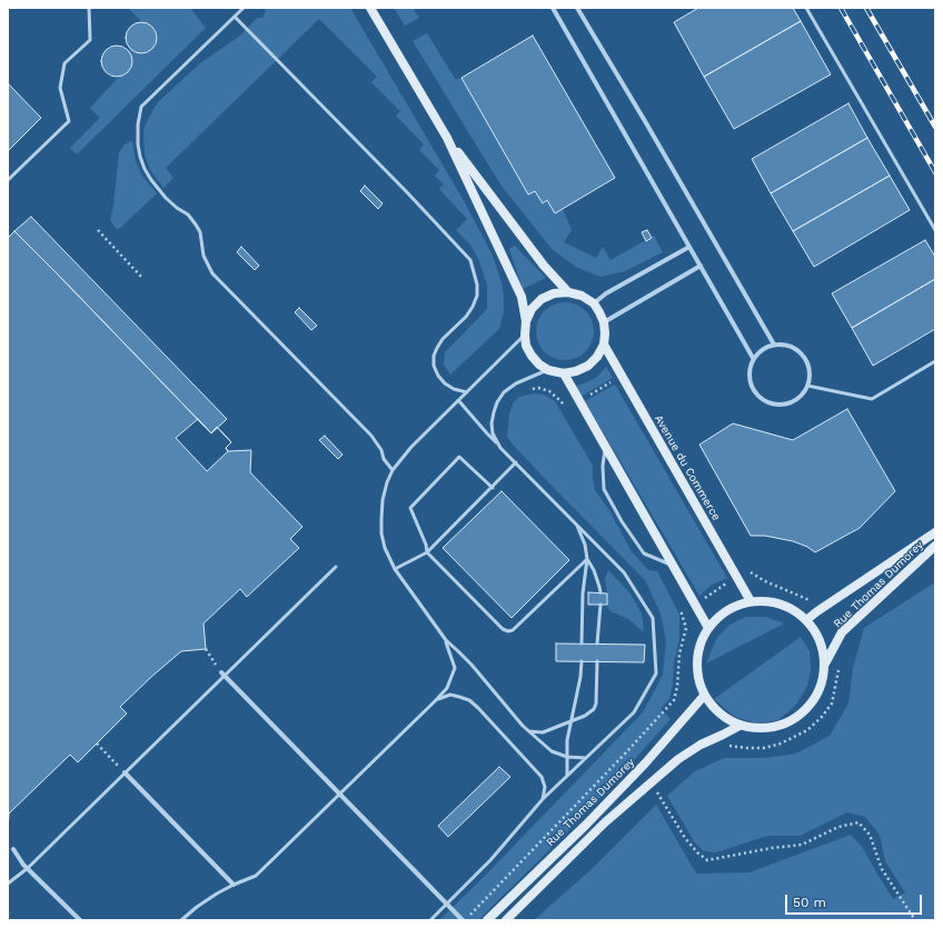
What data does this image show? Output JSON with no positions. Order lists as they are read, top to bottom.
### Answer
{
  "streets": {
    "main road": ["Avenue du Commerce", "Rue Thomas Dumorey"]
  },
  "crossings": [
    ["Avenue du Commerce", "Rue Thomas Dumorey"]
  ],
  "scale_bar": "50 m"
}
